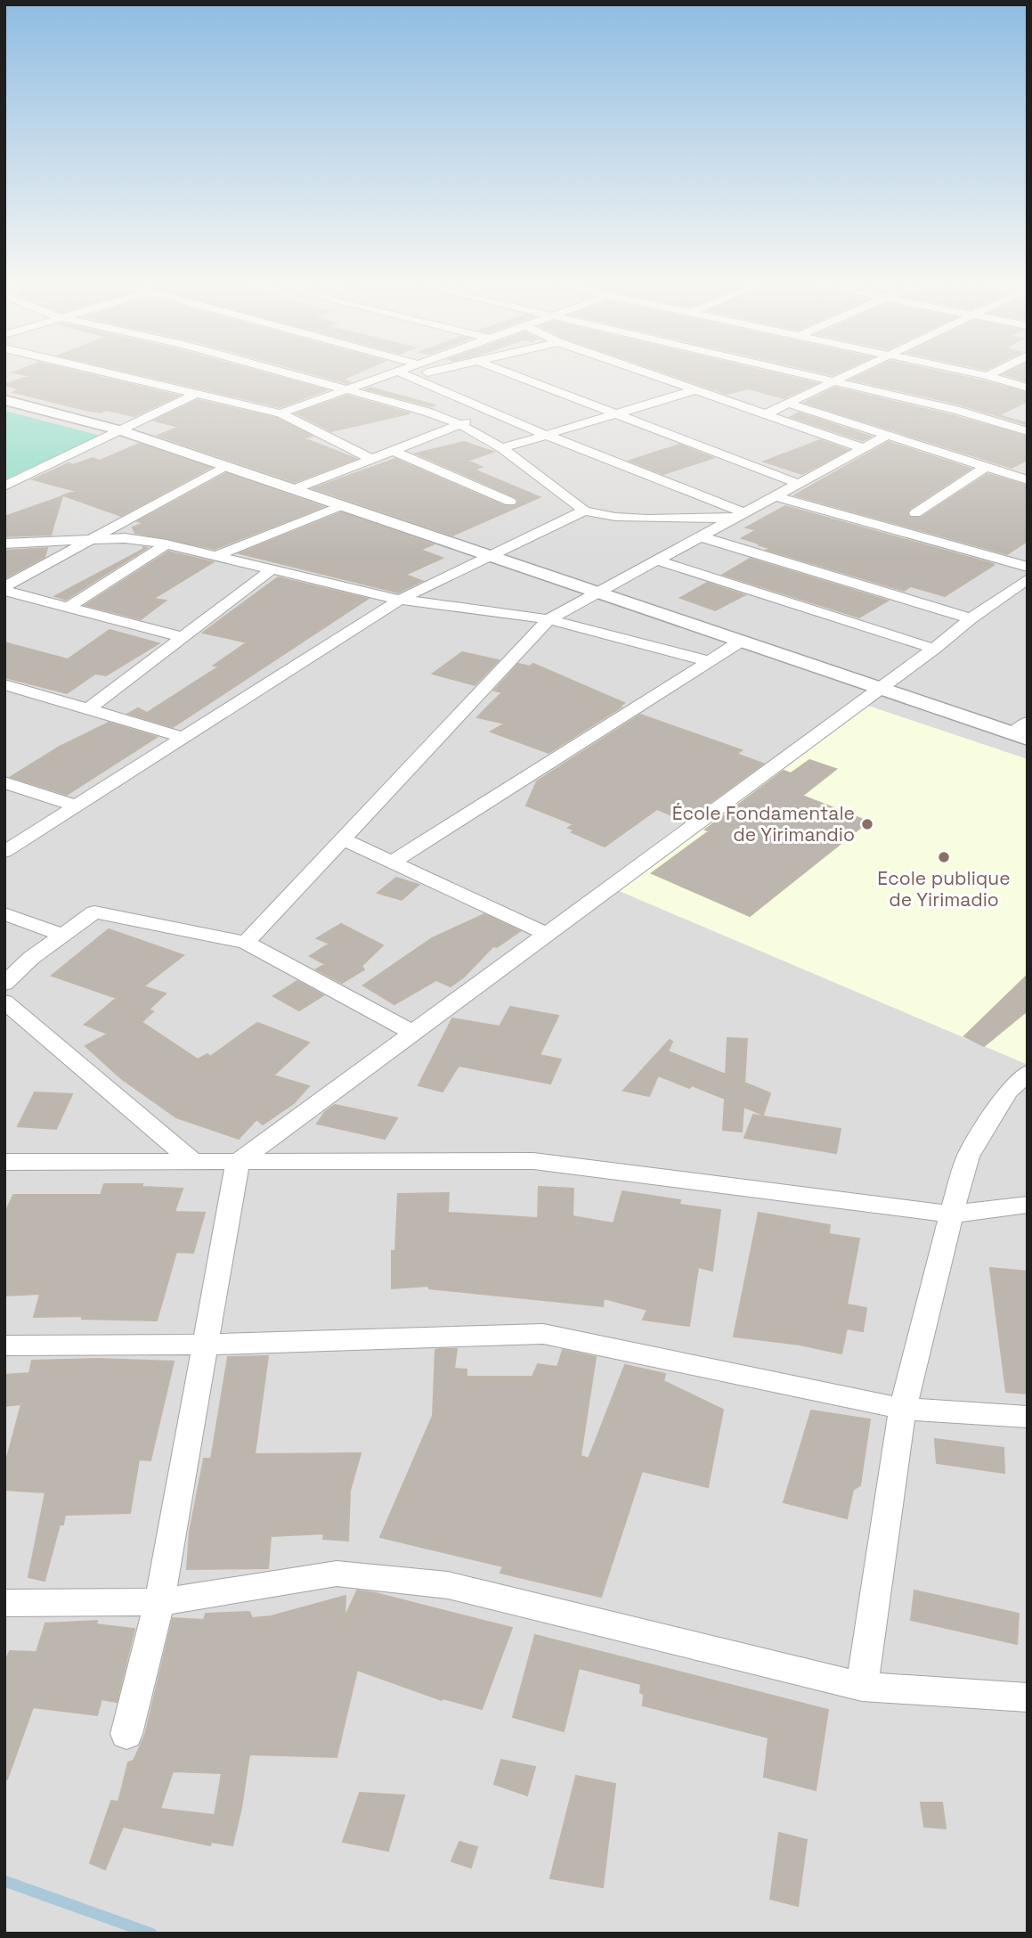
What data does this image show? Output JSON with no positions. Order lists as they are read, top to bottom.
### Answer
{
  "places": ["École Fondamentale de Yirimandio", "Ecole publique de Yirimadio"]
}
